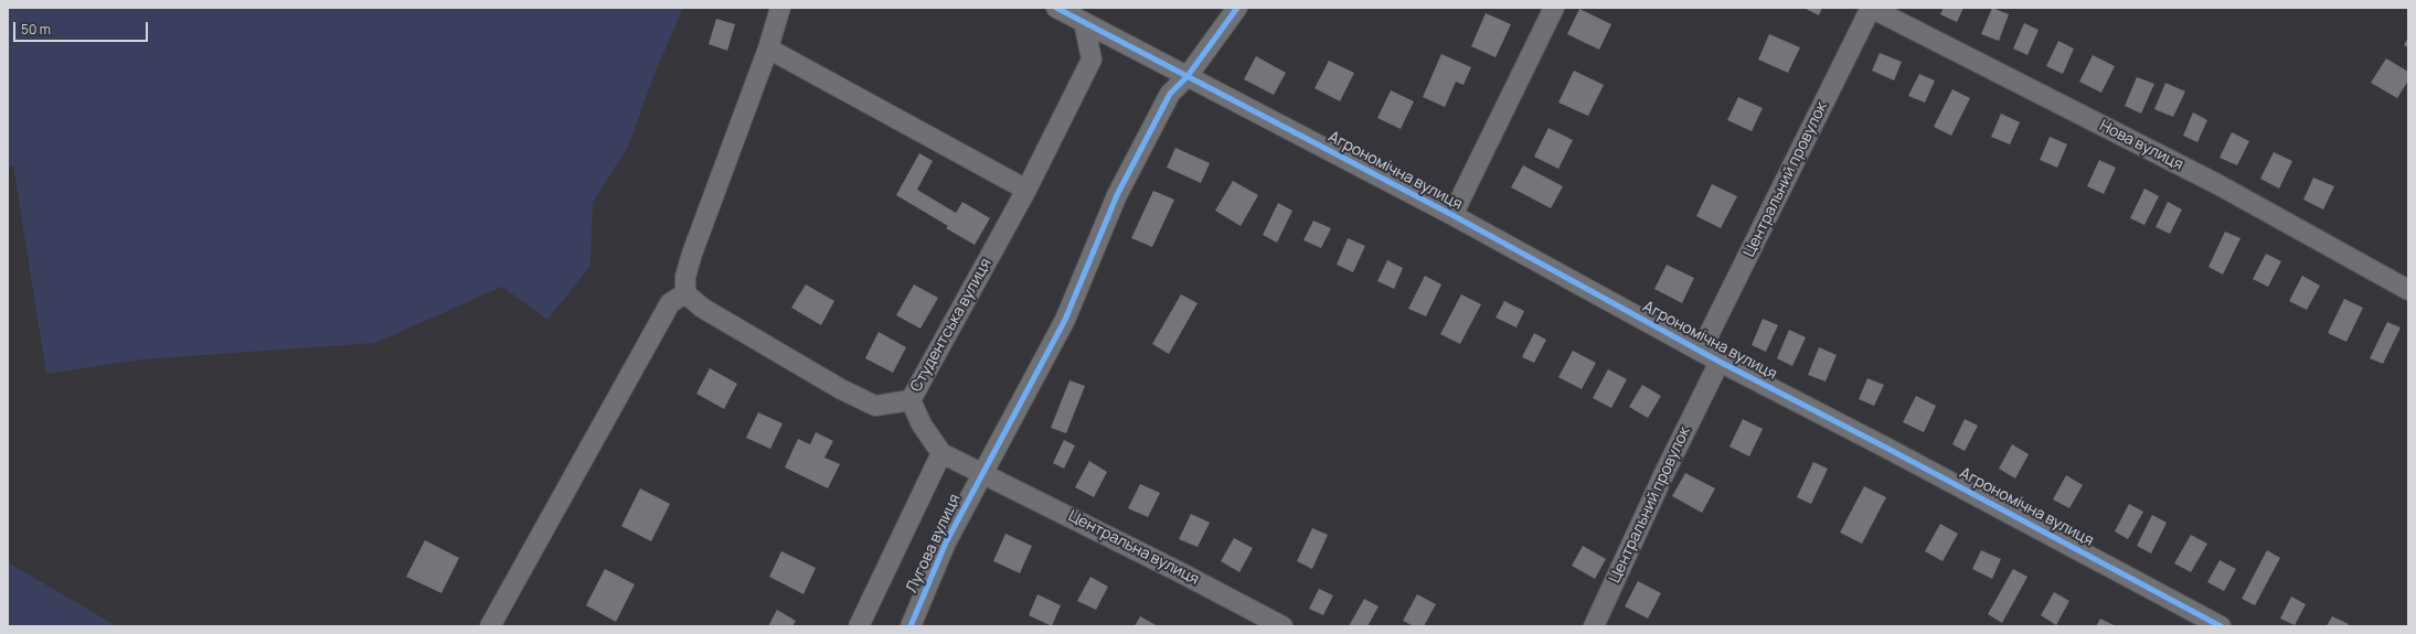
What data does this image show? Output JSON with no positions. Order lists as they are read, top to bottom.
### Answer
{
  "streets": {
    "street": [
      "Нова вулиця",
      "Агрономічна вулиця",
      "Центральний провулок",
      "Студентська вулиця",
      "Лугова вулиця",
      "Центральна вулиця"
    ]
  },
  "crossings": [
    ["Нова вулиця", "Центральний провулок"],
    ["Агрономічна вулиця", "Центральний провулок"],
    ["Агрономічна вулиця", "Студентська вулиця"],
    ["Агрономічна вулиця", "Лугова вулиця"],
    ["Студентська вулиця", "Центральна вулиця"],
    ["Лугова вулиця", "Центральна вулиця"]
  ],
  "scale_bar": "50 m"
}
